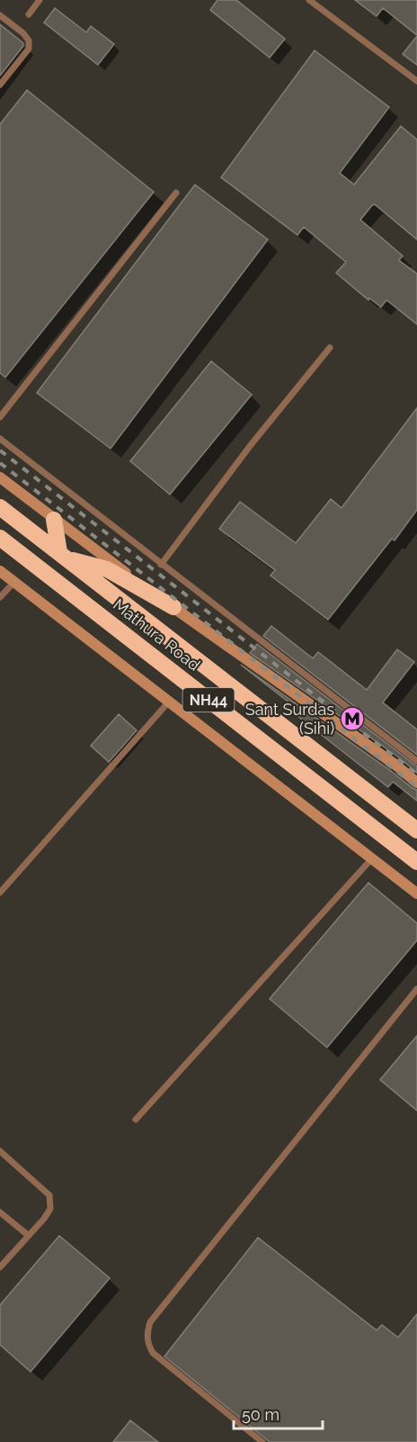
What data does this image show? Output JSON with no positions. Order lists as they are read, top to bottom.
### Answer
{
  "streets": {
    "highway": ["Mathura Road", "NH44"]
  },
  "crossings": [
    ["Mathura Road", "NH44"]
  ],
  "places": {
    "metro station": ["Sant Surdas (Sihi)"]
  },
  "scale_bar": "50 m"
}
